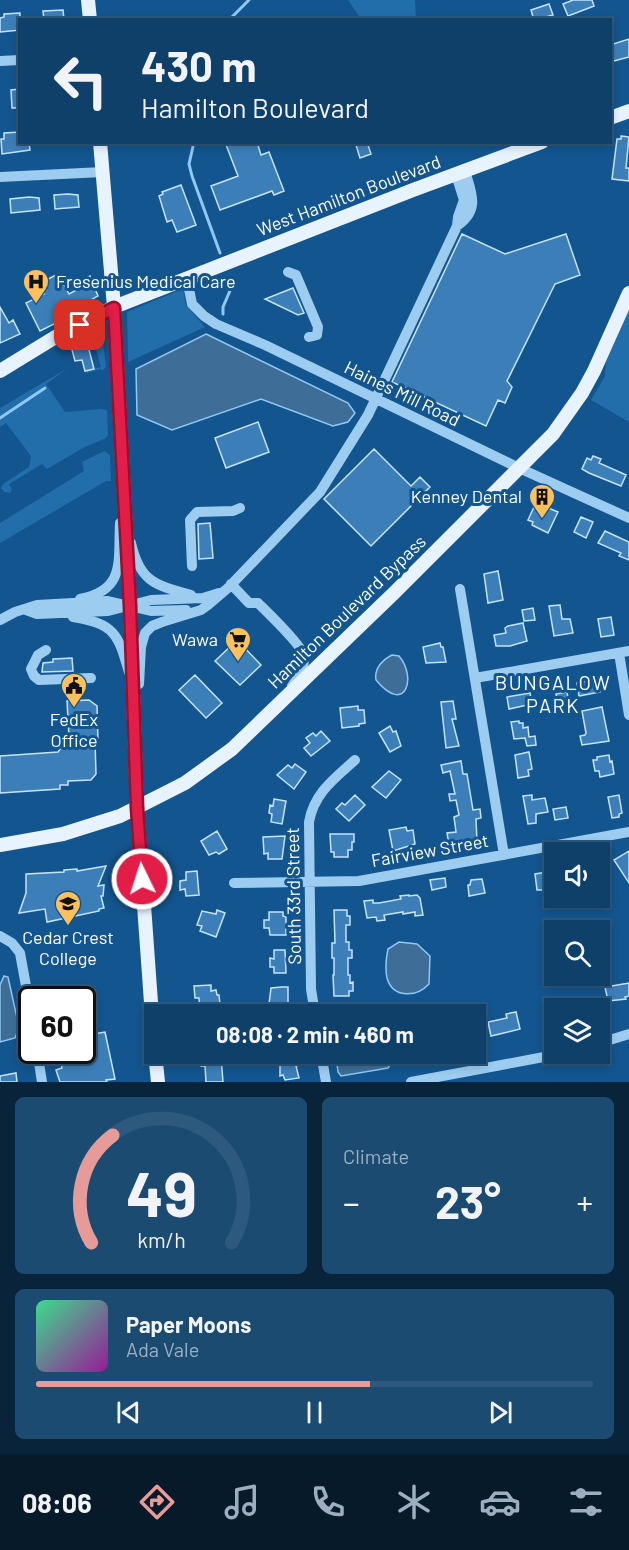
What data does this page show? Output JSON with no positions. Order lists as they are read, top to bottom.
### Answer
{
  "streets": {
    "main road": ["West Hamilton Boulevard", "Hamilton Boulevard Bypass"],
    "street": ["Haines Mill Road", "Fairview Street", "South 33rd Street"]
  },
  "crossings": [
    ["West Hamilton Boulevard", "Haines Mill Road"],
    ["Haines Mill Road", "Hamilton Boulevard Bypass"],
    ["Fairview Street", "South 33rd Street"]
  ],
  "districts": ["BUNGALOW PARK"],
  "places": {
    "hospital": ["Fresenius Medical Care"],
    "building": ["Kenney Dental"],
    "supermarket": ["Wawa"],
    "public building": ["FedEx Office"],
    "school or university": ["Cedar Crest College"]
  },
  "page": {
    "turn": ["430 m", "Hamilton Boulevard"],
    "limit": "60",
    "trip": "08:08 · 2 min · 460 m",
    "tile": "Climate",
    "heat": ["−", "23°", "+"],
    "song": ["Paper Moons", "Ada Vale"],
    "tabs": "08:06",
    "gauge": ["49", "km/h"]
  }
}
